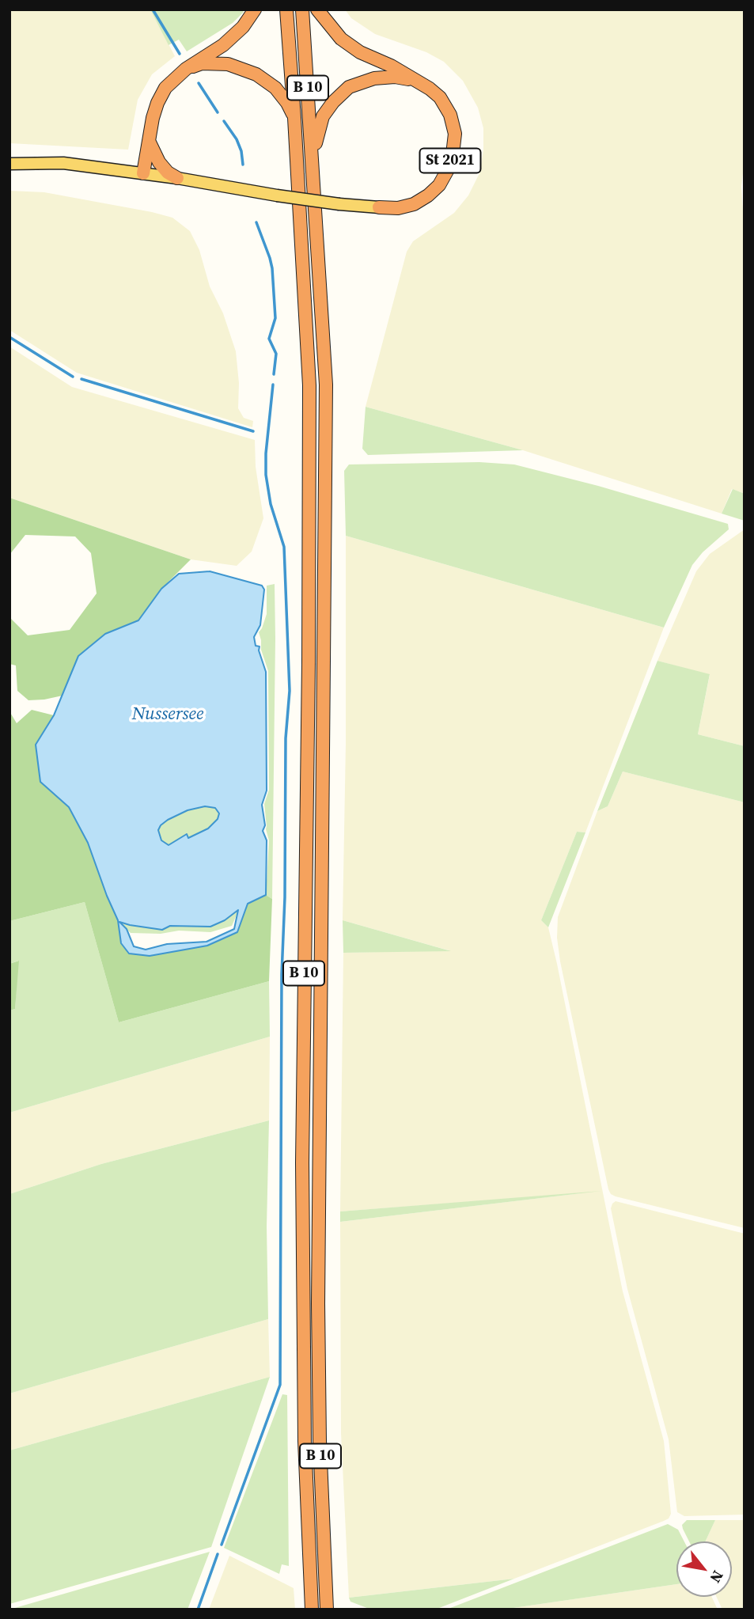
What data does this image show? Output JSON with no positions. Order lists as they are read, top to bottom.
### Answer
{
  "streets": {
    "highway": ["B 10", "St 2021"]
  },
  "water": ["Nussersee"],
  "north": "bottom right"
}
